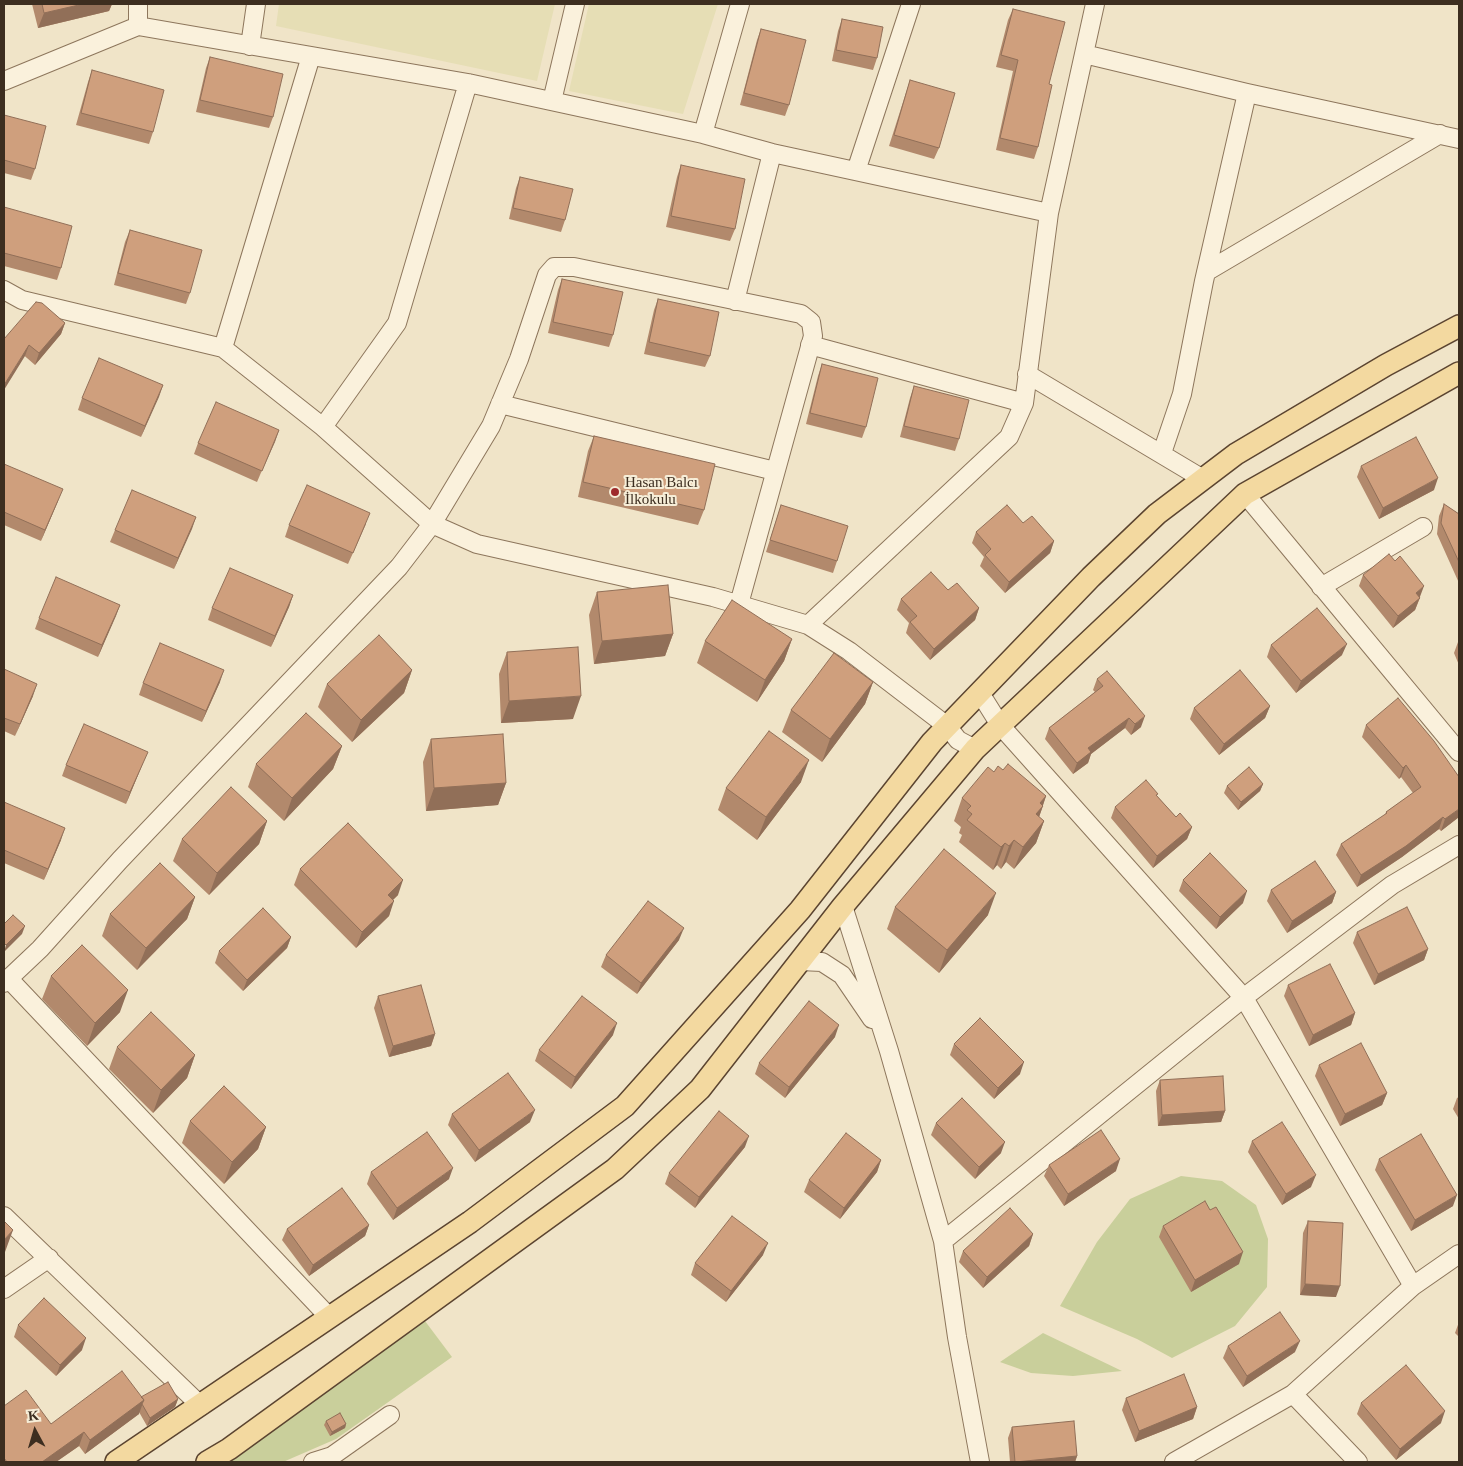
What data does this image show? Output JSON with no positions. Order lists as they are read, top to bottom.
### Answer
{
  "places": ["Hasan Balcı İlkokulu"],
  "north": "top"
}
